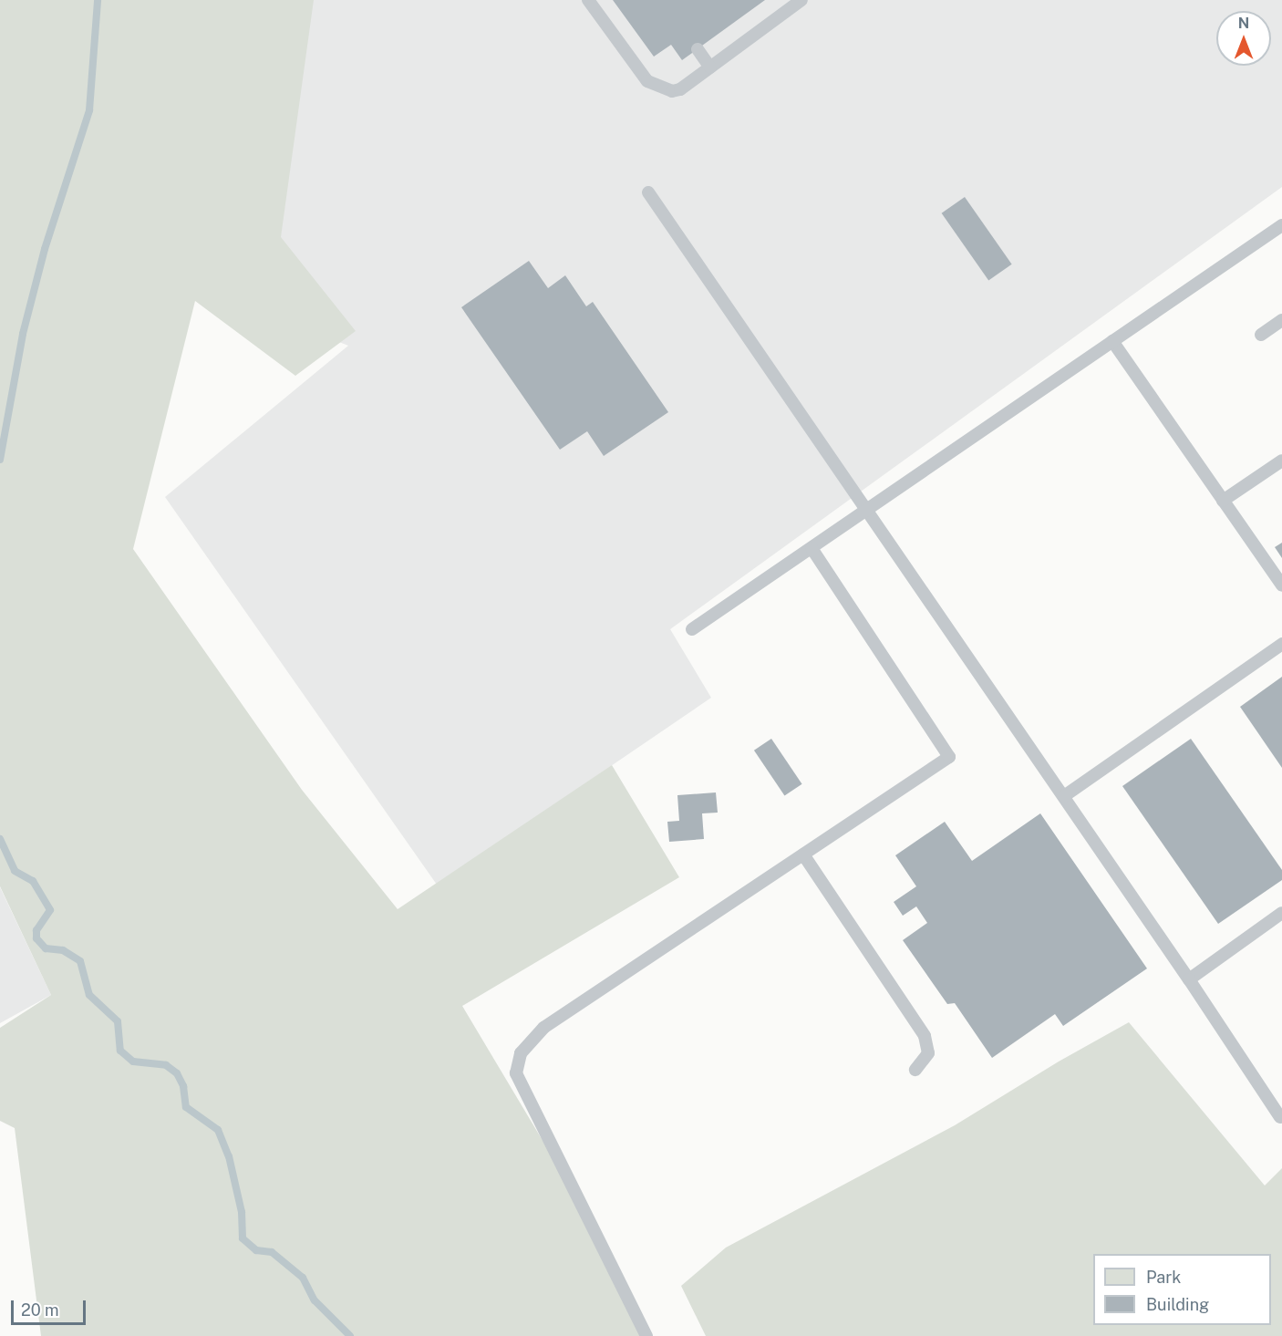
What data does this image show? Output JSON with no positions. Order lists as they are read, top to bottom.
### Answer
{
  "legend": ["Park", "Building"],
  "scale_bar": "20 m",
  "north": "top"
}
